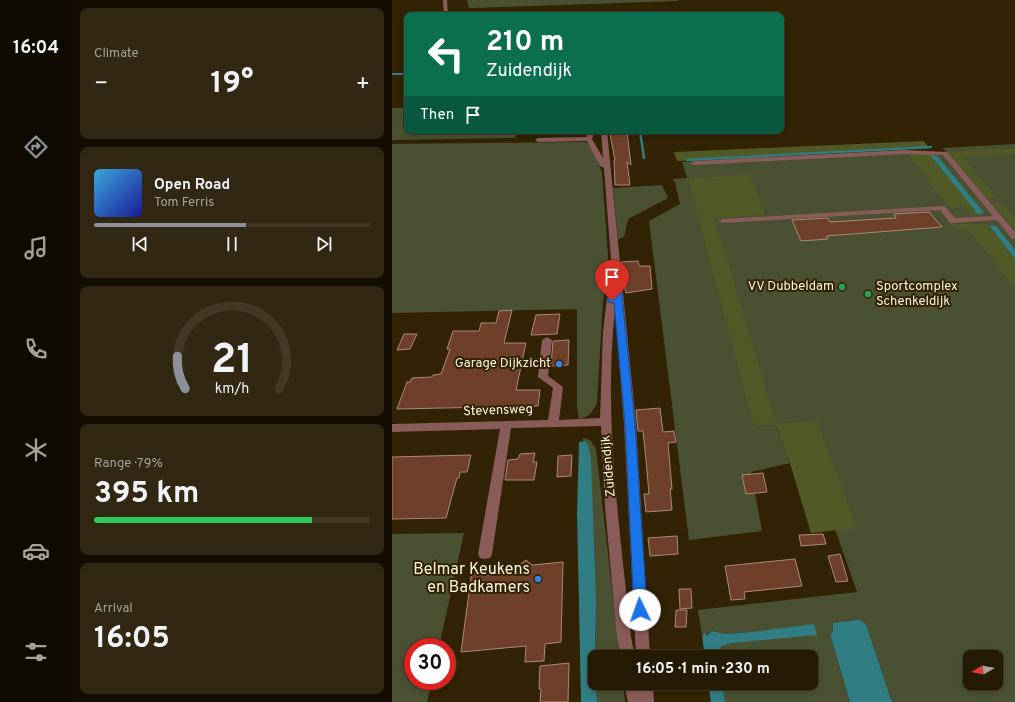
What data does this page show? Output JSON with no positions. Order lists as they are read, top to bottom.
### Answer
{
  "streets": {
    "street": ["Stevensweg", "Zuidendijk"]
  },
  "crossings": [
    ["Stevensweg", "Zuidendijk"]
  ],
  "places": [
    "VV Dubbeldam",
    "Sportcomplex Schenkeldijk",
    "Garage Dijkzicht",
    "Belmar Keukens en Badkamers"
  ],
  "north": "left",
  "page": {
    "tabs": "16:04",
    "tile": [
      "Climate",
      ["Range · 79%", "395 km"],
      ["Arrival", "16:05"]
    ],
    "turn": ["210 m", "Zuidendijk"],
    "heat": ["−", "19°", "+"],
    "then": "Then",
    "song": ["Open Road", "Tom Ferris"],
    "limit": "30",
    "trip": "16:05 · 1 min · 230 m",
    "gauge": ["21", "km/h"]
  }
}
